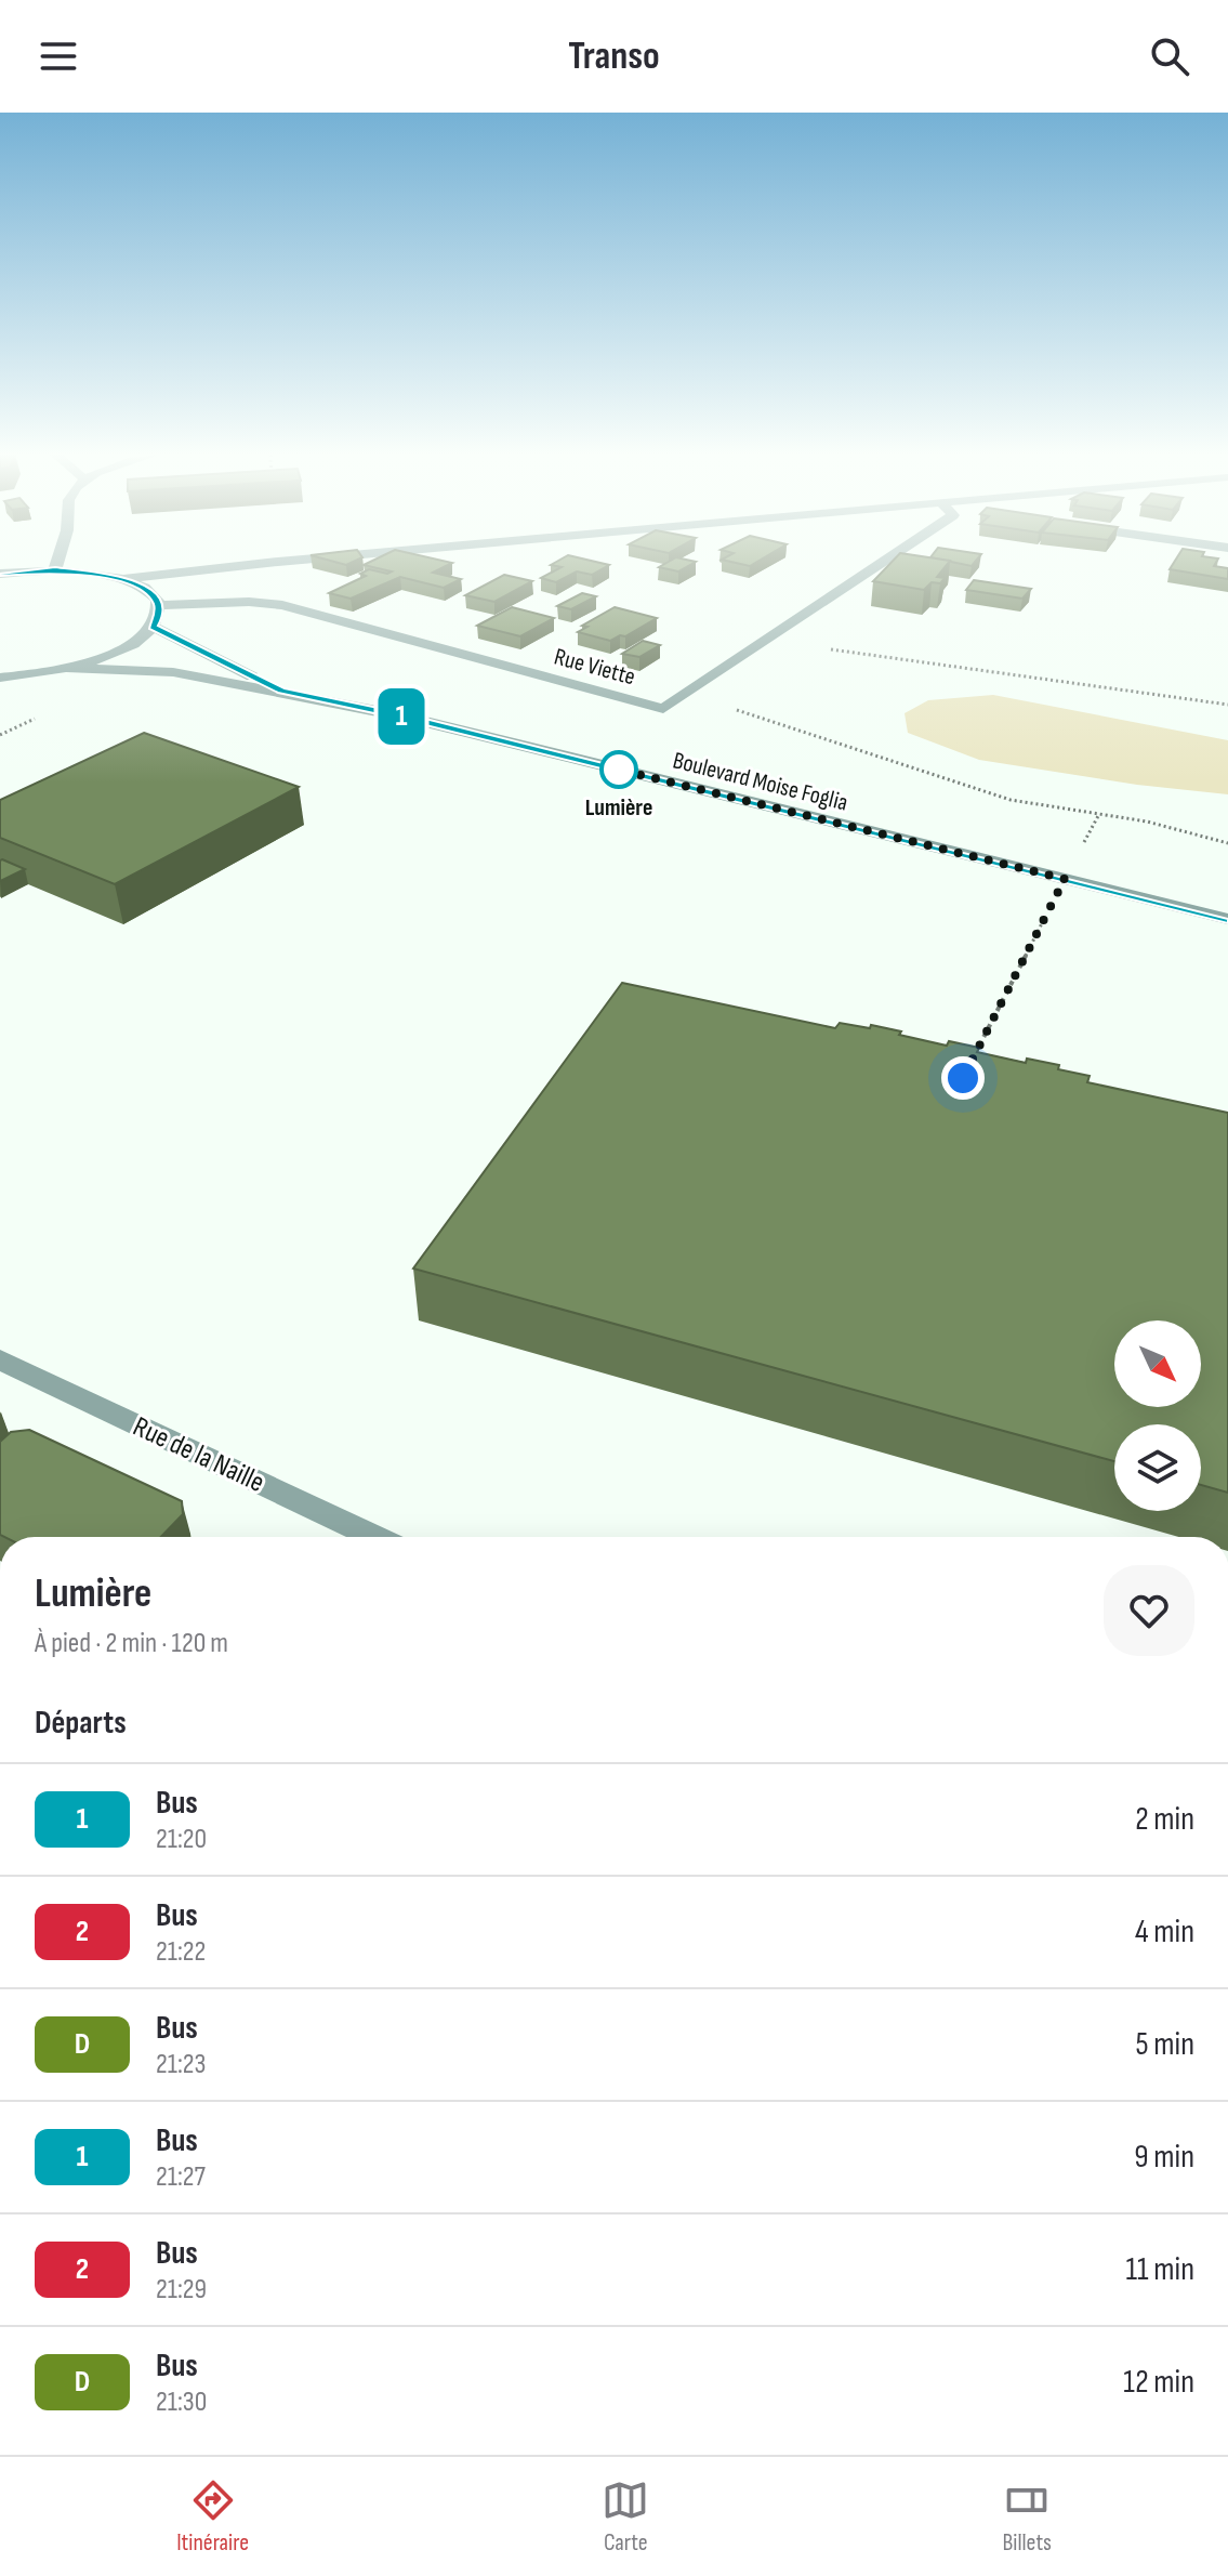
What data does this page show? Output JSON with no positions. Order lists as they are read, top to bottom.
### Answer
{
  "streets": {
    "street": ["Rue Viette", "Boulevard Moise Foglia", "Rue de la Naille"]
  },
  "places": ["Lumière"],
  "lines": ["bus line 1"],
  "north": "bottom right",
  "page": {
    "header": "Transo",
    "on_map": "1",
    "heading": [
      ["Lumière", "À pied · 2 min · 120 m"],
      "Départs"
    ],
    "list": [
      {
        "mark": "1",
        "name": "Bus",
        "note": "21:20",
        "value": "2 min"
      },
      {
        "mark": "2",
        "name": "Bus",
        "note": "21:22",
        "value": "4 min"
      },
      {
        "mark": "D",
        "name": "Bus",
        "note": "21:23",
        "value": "5 min"
      },
      {
        "mark": "1",
        "name": "Bus",
        "note": "21:27",
        "value": "9 min"
      },
      {
        "mark": "2",
        "name": "Bus",
        "note": "21:29",
        "value": "11 min"
      },
      {
        "mark": "D",
        "name": "Bus",
        "note": "21:30",
        "value": "12 min"
      }
    ],
    "tabs": ["Itinéraire", "Carte", "Billets"]
  }
}
